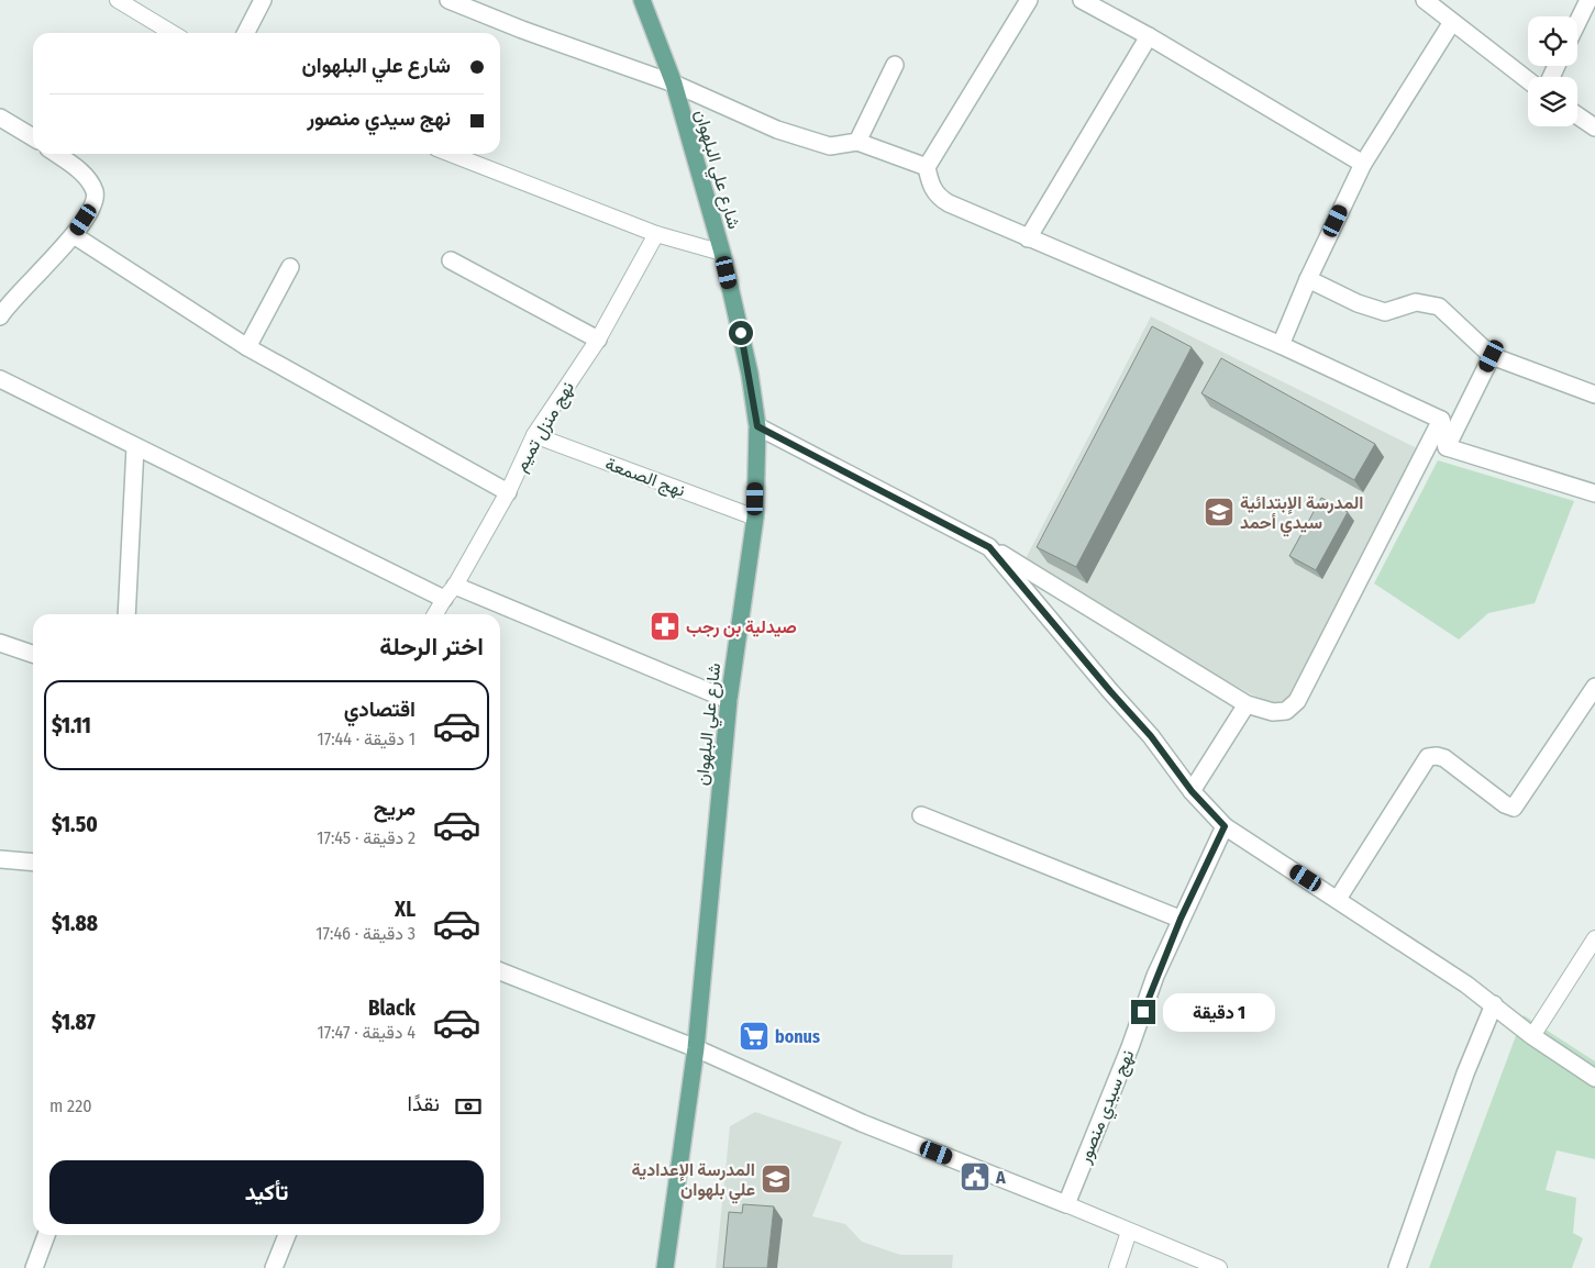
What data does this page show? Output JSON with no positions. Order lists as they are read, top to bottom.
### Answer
{
  "streets": {
    "main road": ["شارع علي البلهوان"],
    "street": ["نهج سيدي منصور"],
    "lane": ["نهج منزل تميم", "نهج الصمعة"]
  },
  "crossings": [
    ["شارع علي البلهوان", "نهج الصمعة"],
    ["نهج منزل تميم", "نهج الصمعة"]
  ],
  "places": {
    "school or university": ["المدرسة الإبتدائية سيدي أحمد", "المدرسة الإعدادية علي بلهوان"],
    "pharmacy": ["صيدلية بن رجب"],
    "supermarket": ["bonus"],
    "public building": ["A"]
  },
  "page": {
    "banner": ["شارع علي البلهوان", "نهج سيدي منصور"],
    "heading": "اختر الرحلة",
    "list": [
      {
        "name": "اقتصادي",
        "note": "1 دقيقة · 17:44",
        "value": "$1.11"
      },
      {
        "name": "مريح",
        "note": "2 دقيقة · 17:45",
        "value": "$1.50"
      },
      {
        "name": "XL",
        "note": "3 دقيقة · 17:46",
        "value": "$1.88"
      },
      {
        "name": "Black",
        "note": "4 دقيقة · 17:47",
        "value": "$1.87"
      }
    ],
    "bubble": "1 دقيقة",
    "pay": ["نقدًا", "220 m"],
    "buttons": "تأكيد"
  }
}
